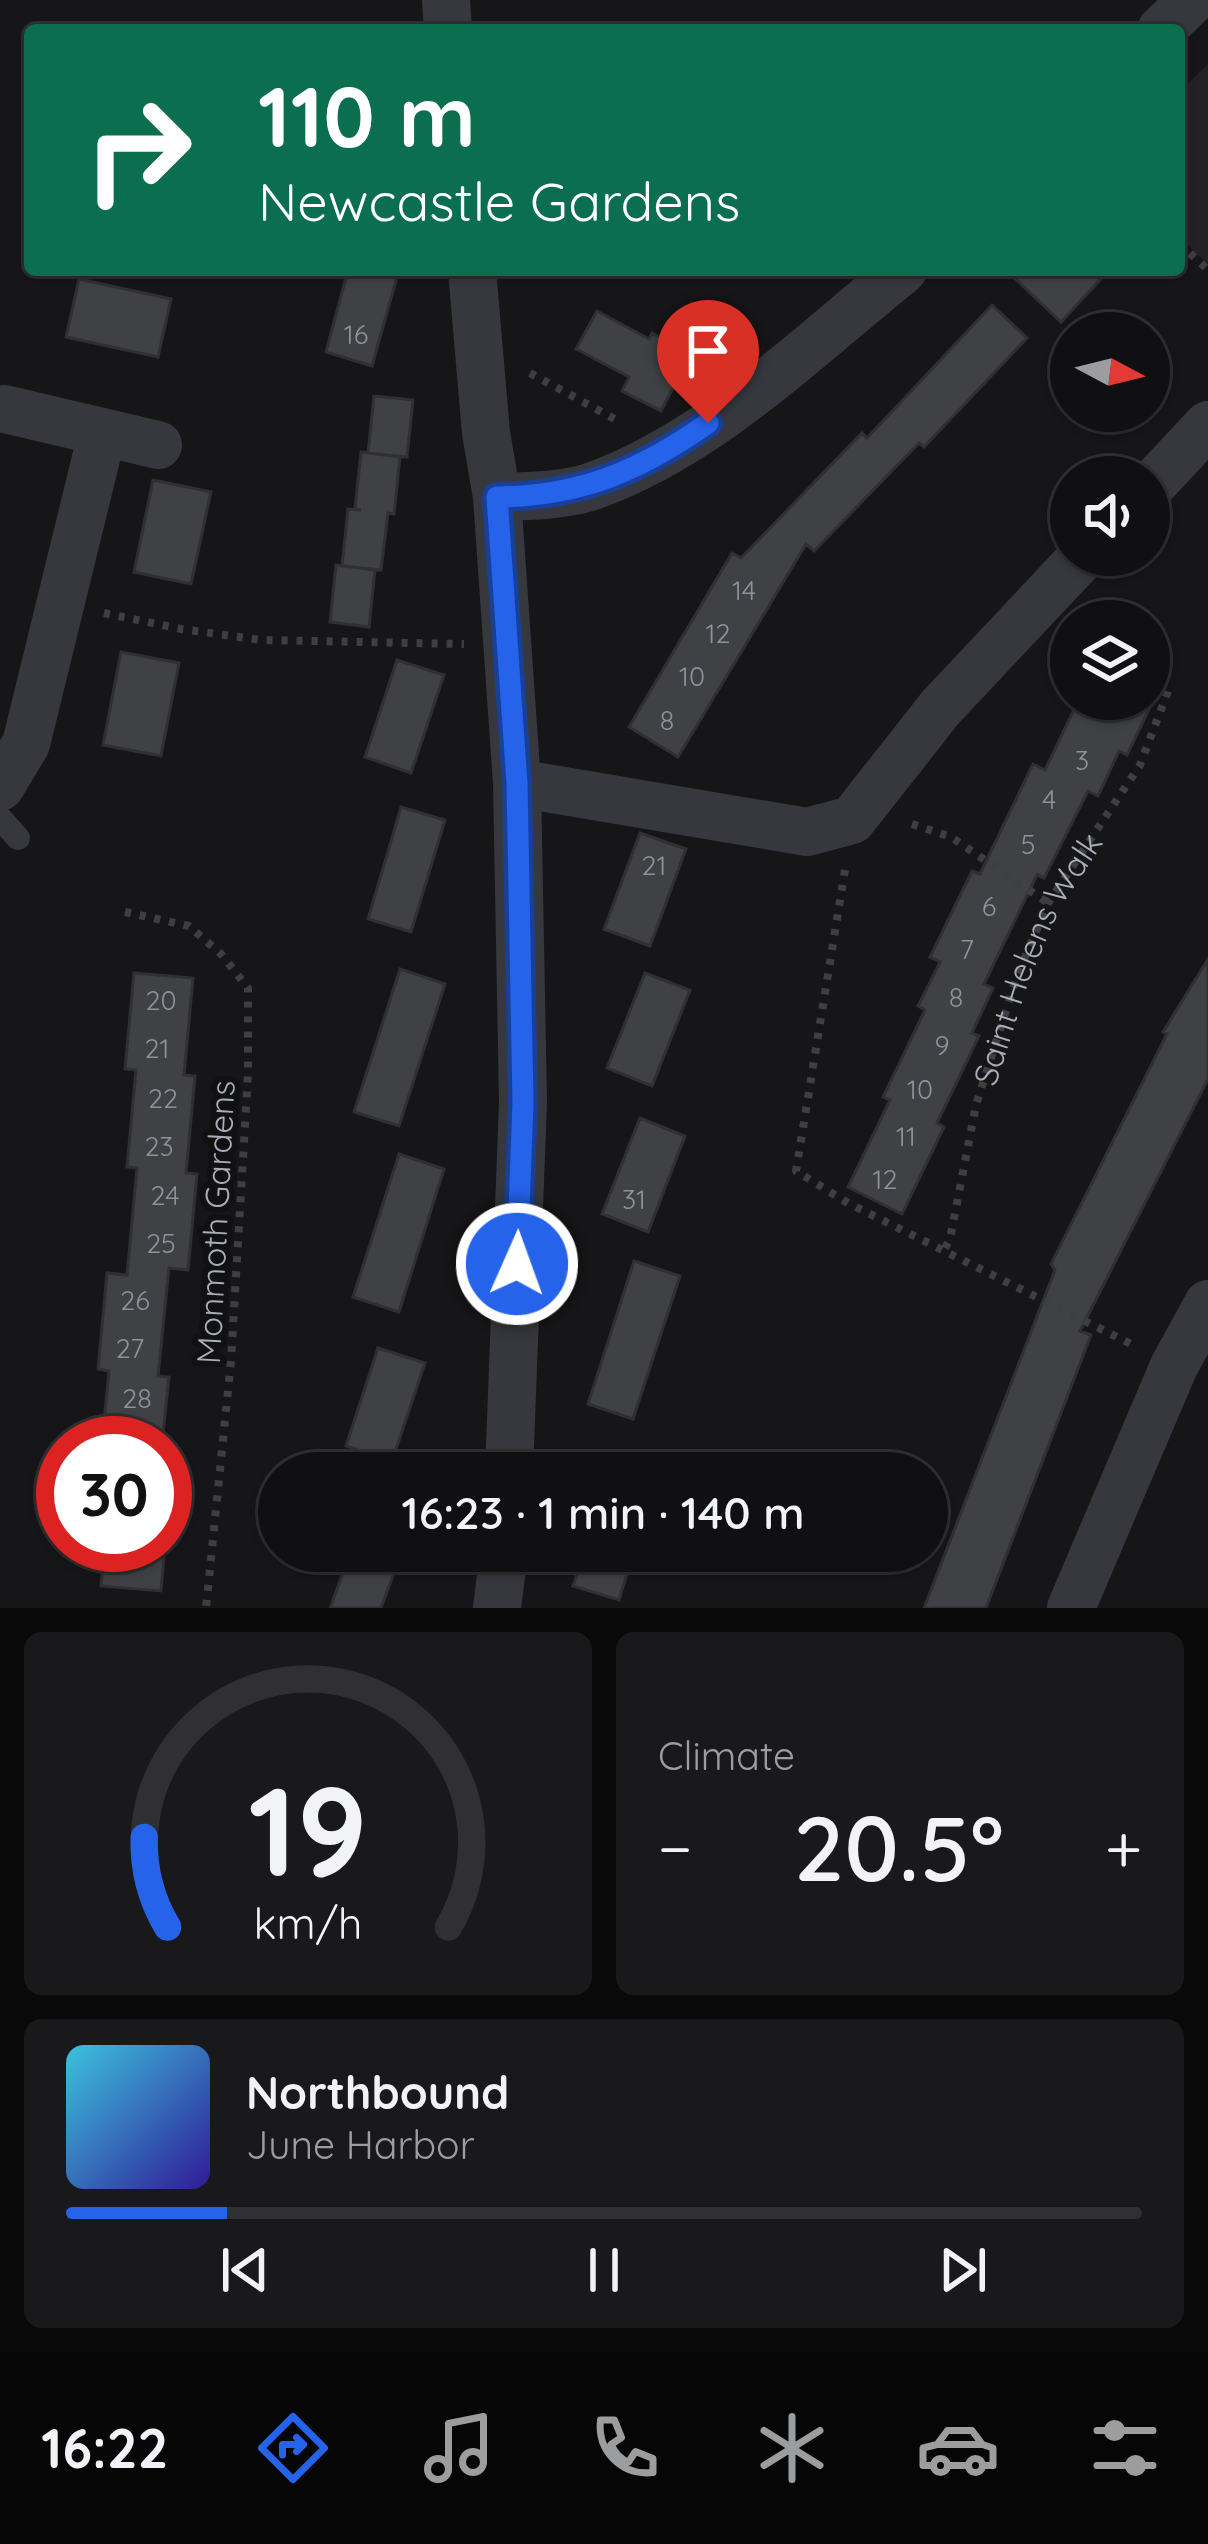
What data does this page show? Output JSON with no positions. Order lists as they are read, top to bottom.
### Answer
{
  "streets": {
    "path": ["Saint Helens Walk", "Monmoth Gardens"]
  },
  "house_numbers": [
    "16",
    "14",
    "12",
    "10",
    "8",
    "3",
    "4",
    "5",
    "21",
    "6",
    "7",
    "8",
    "20",
    "9",
    "21",
    "10",
    "22",
    "11",
    "23",
    "12",
    "24",
    "31",
    "25",
    "26",
    "27",
    "28"
  ],
  "north": "right",
  "page": {
    "turn": ["110 m", "Newcastle Gardens"],
    "limit": "30",
    "trip": "16:23 · 1 min · 140 m",
    "tile": "Climate",
    "heat": ["−", "20.5°", "+"],
    "song": ["Northbound", "June Harbor"],
    "tabs": "16:22",
    "gauge": ["19", "km/h"]
  }
}
